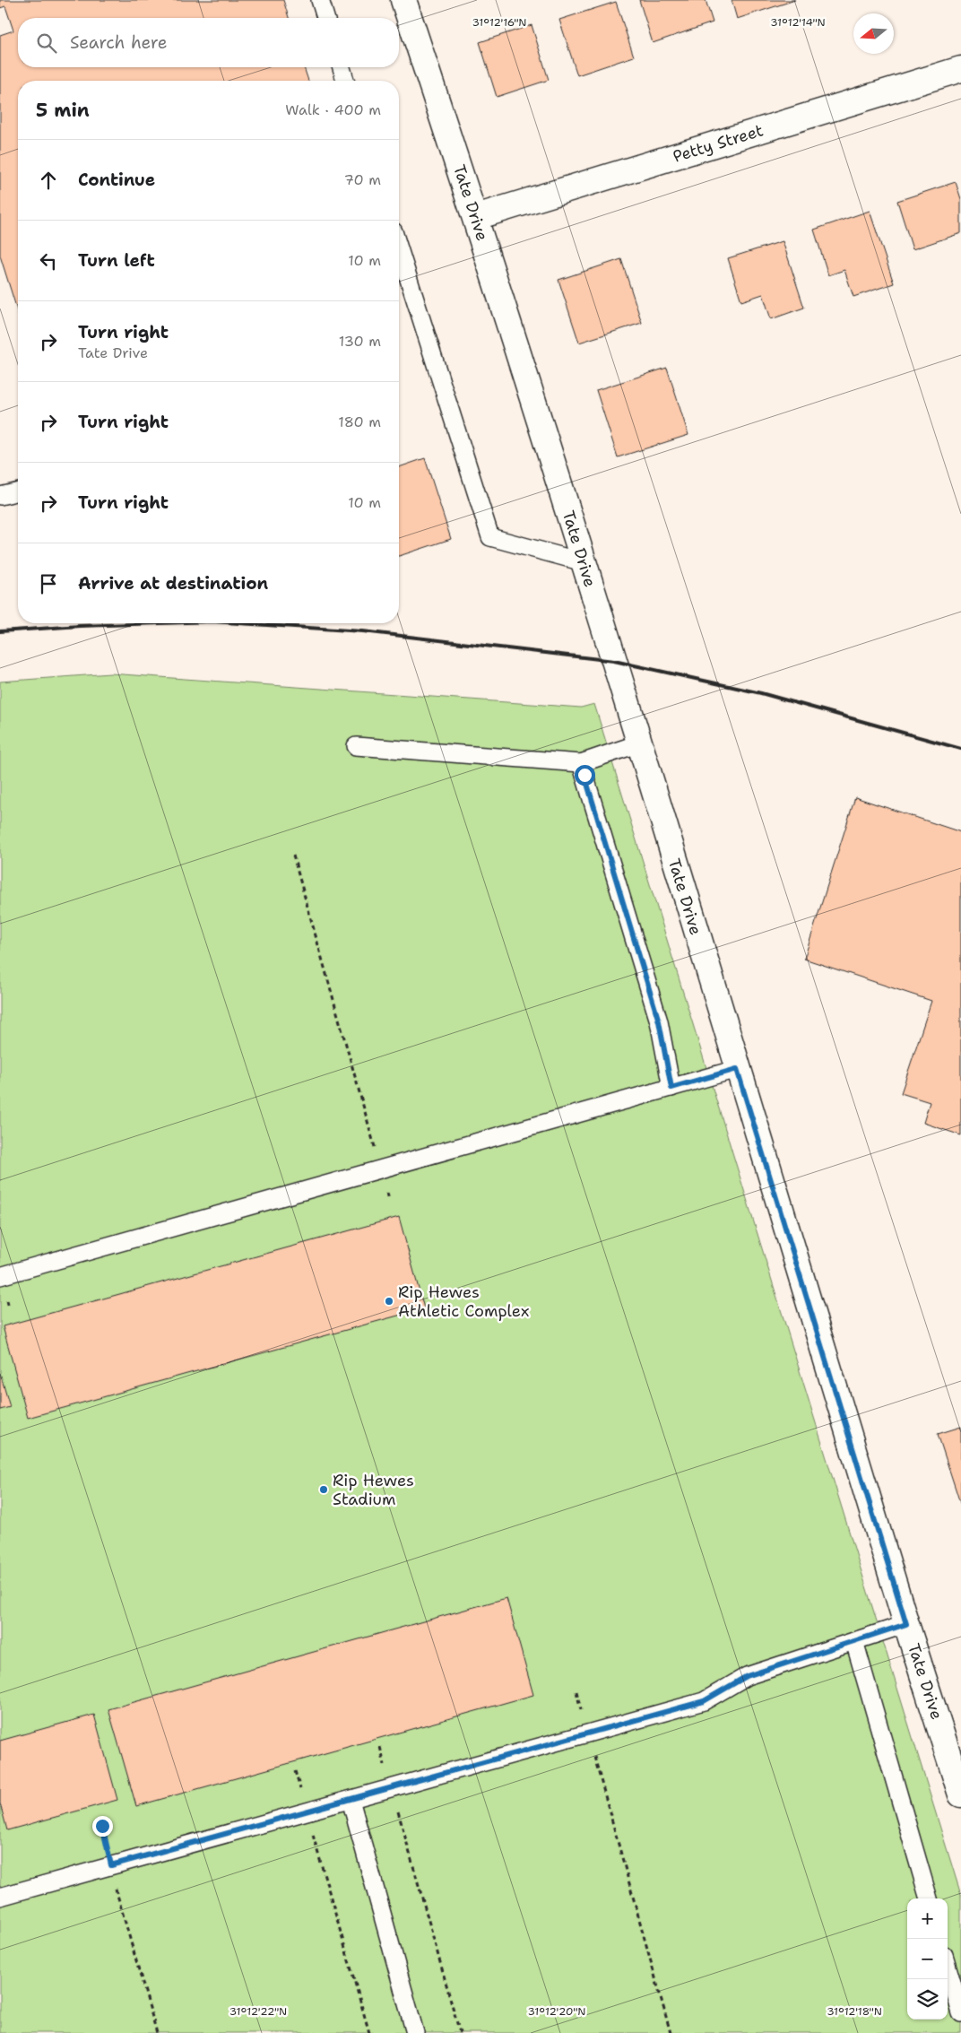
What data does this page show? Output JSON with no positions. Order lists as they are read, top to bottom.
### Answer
{
  "streets": {
    "street": ["Petty Street", "Tate Drive"]
  },
  "crossings": [
    ["Petty Street", "Tate Drive"]
  ],
  "places": ["Rip Hewes Athletic Complex", "Rip Hewes Stadium"],
  "north": "left",
  "page": {
    "search": "Search here",
    "heading": ["5 min", "Walk · 400 m"],
    "list": [
      ["Continue", "70 m"],
      ["Turn left", "10 m"],
      ["Turn right", "Tate Drive", "130 m"],
      ["Turn right", "180 m"],
      ["Turn right", "10 m"],
      "Arrive at destination"
    ],
    "map_buttons": ["+", "−"]
  },
  "coordinates": [
    "31°12'16\"N",
    "31°12'14\"N",
    "31°12'22\"N",
    "31°12'20\"N",
    "31°12'18\"N"
  ]
}
